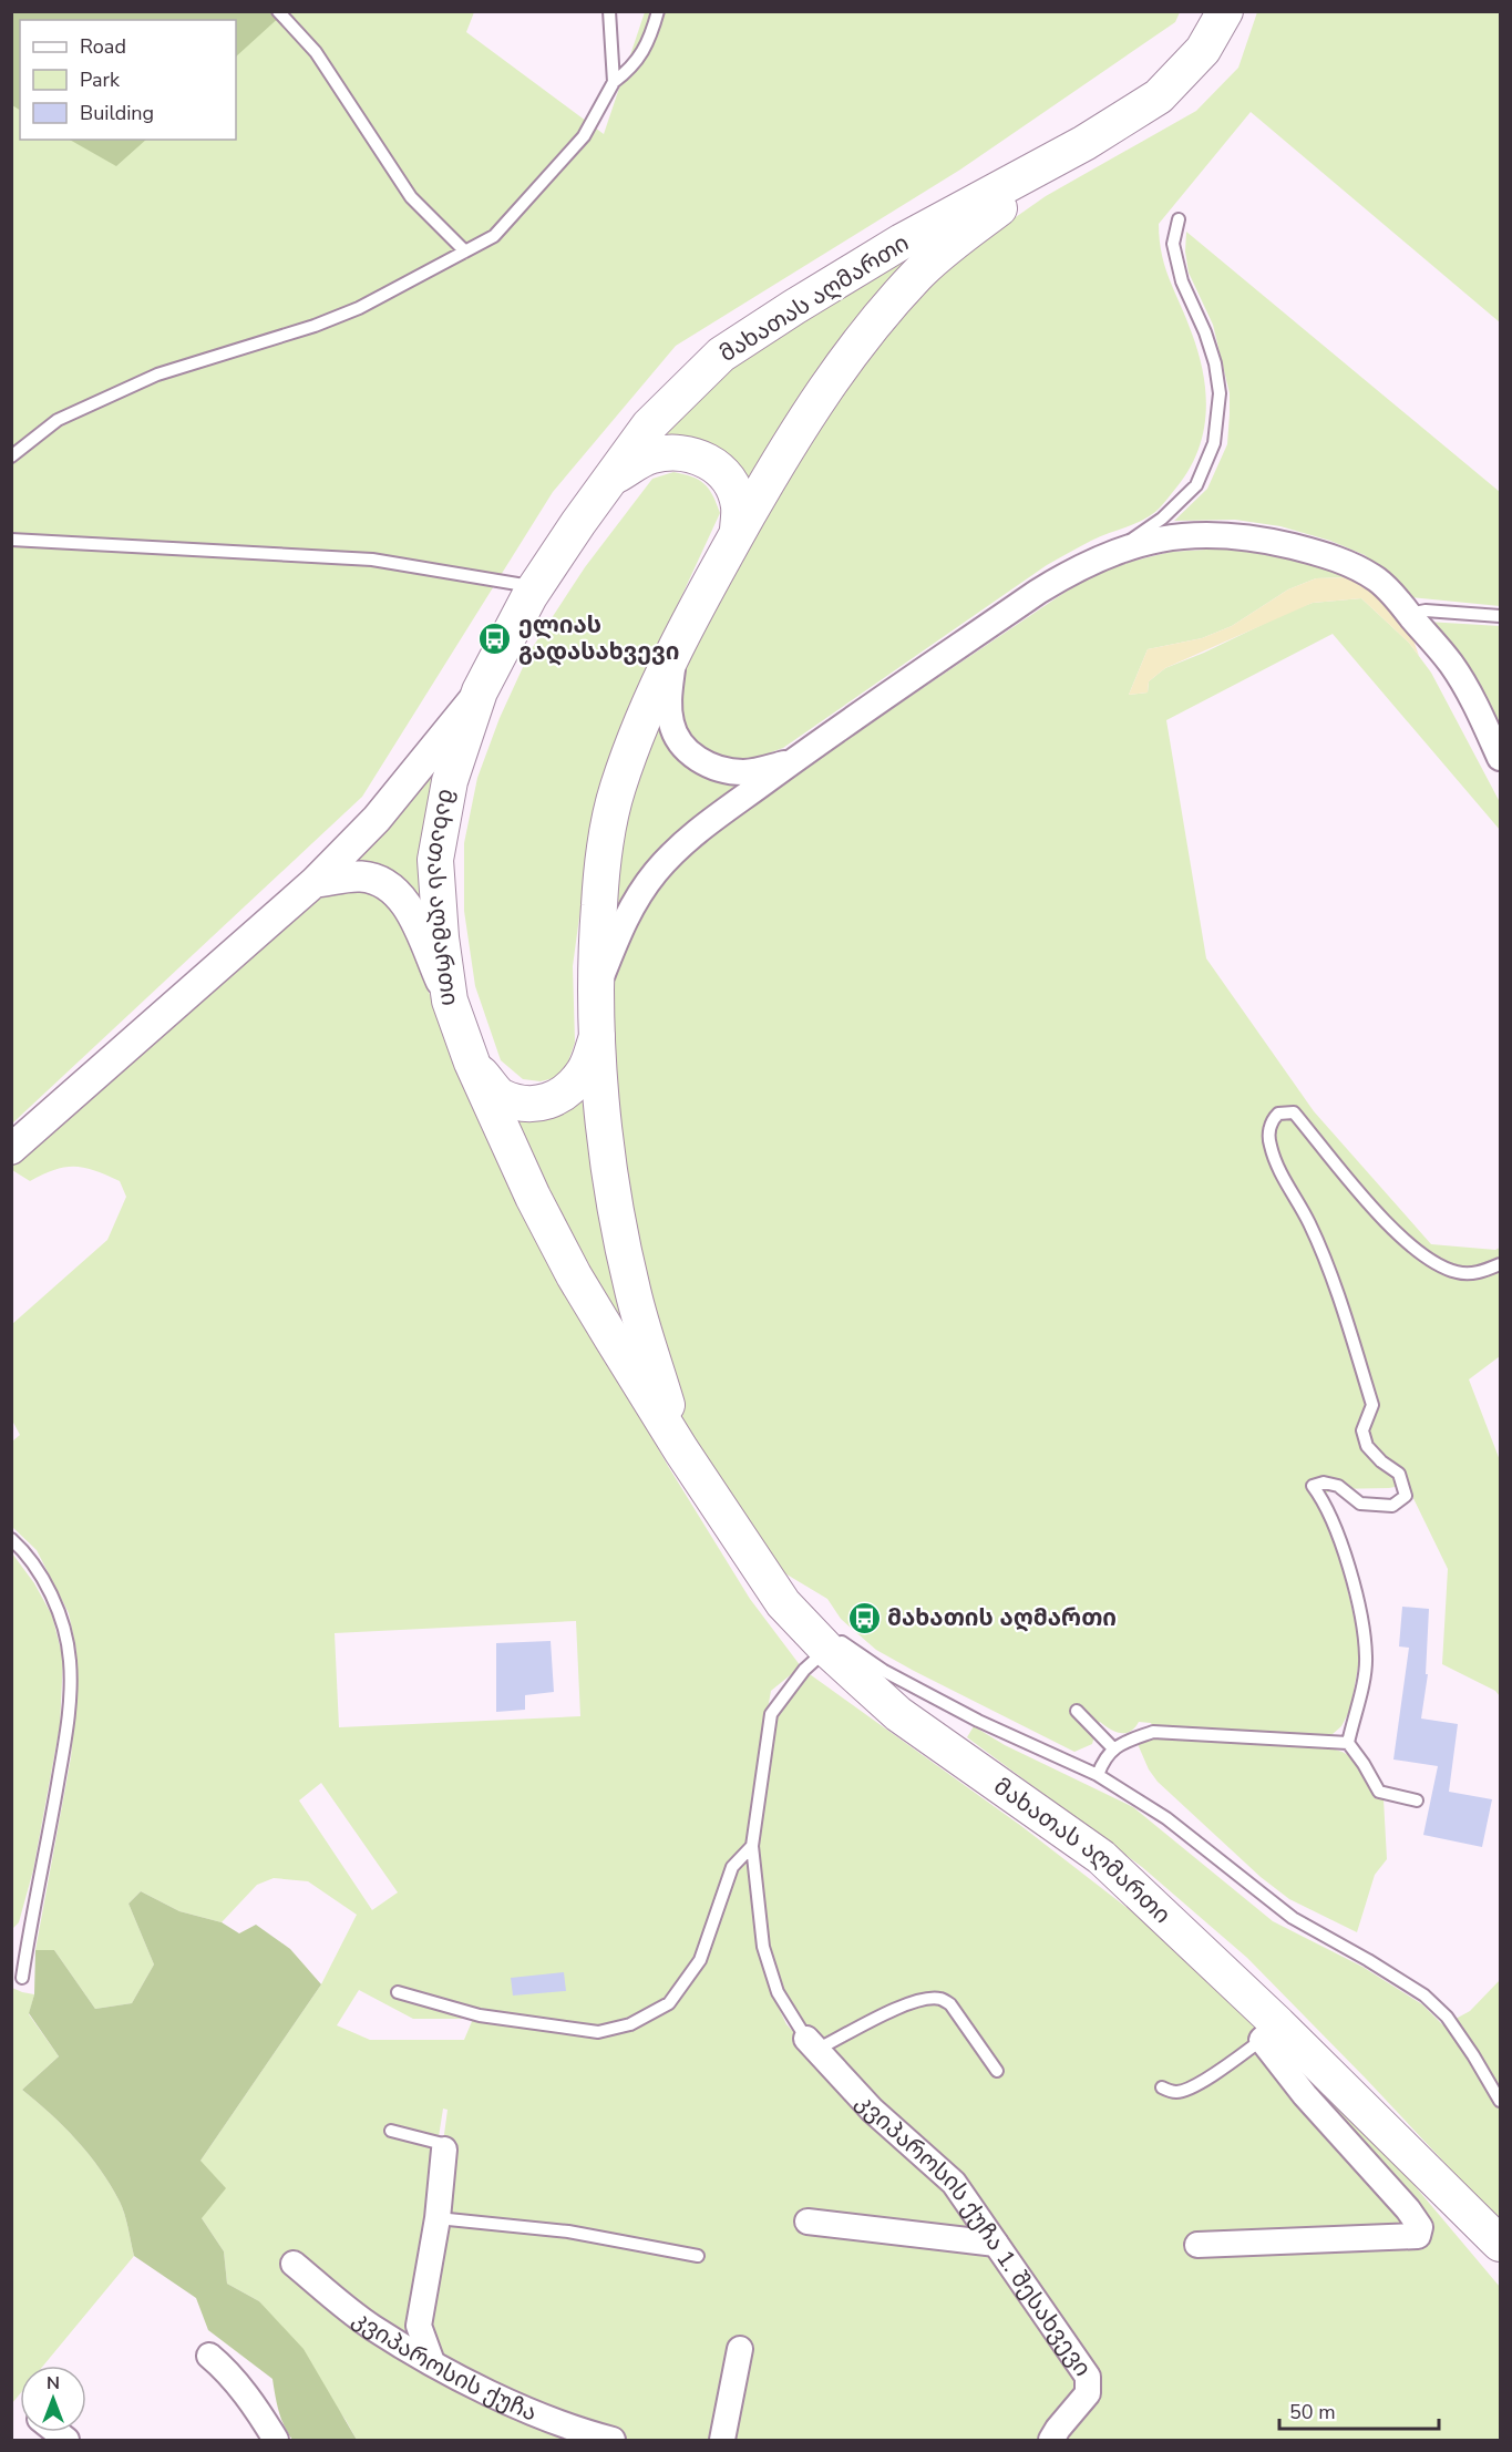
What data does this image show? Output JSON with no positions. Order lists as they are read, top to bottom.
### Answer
{
  "streets": {
    "main road": ["მახათას აღმართი"],
    "street": ["კვიპაროსის ქუჩა 1. შესახვევი", "კვიპაროსის ქუჩა"]
  },
  "places": {
    "bus stop": ["ელიას გადასახვევი", "მახათის აღმართი"]
  },
  "legend": ["Road", "Park", "Building"],
  "scale_bar": "50 m",
  "north": "top"
}
